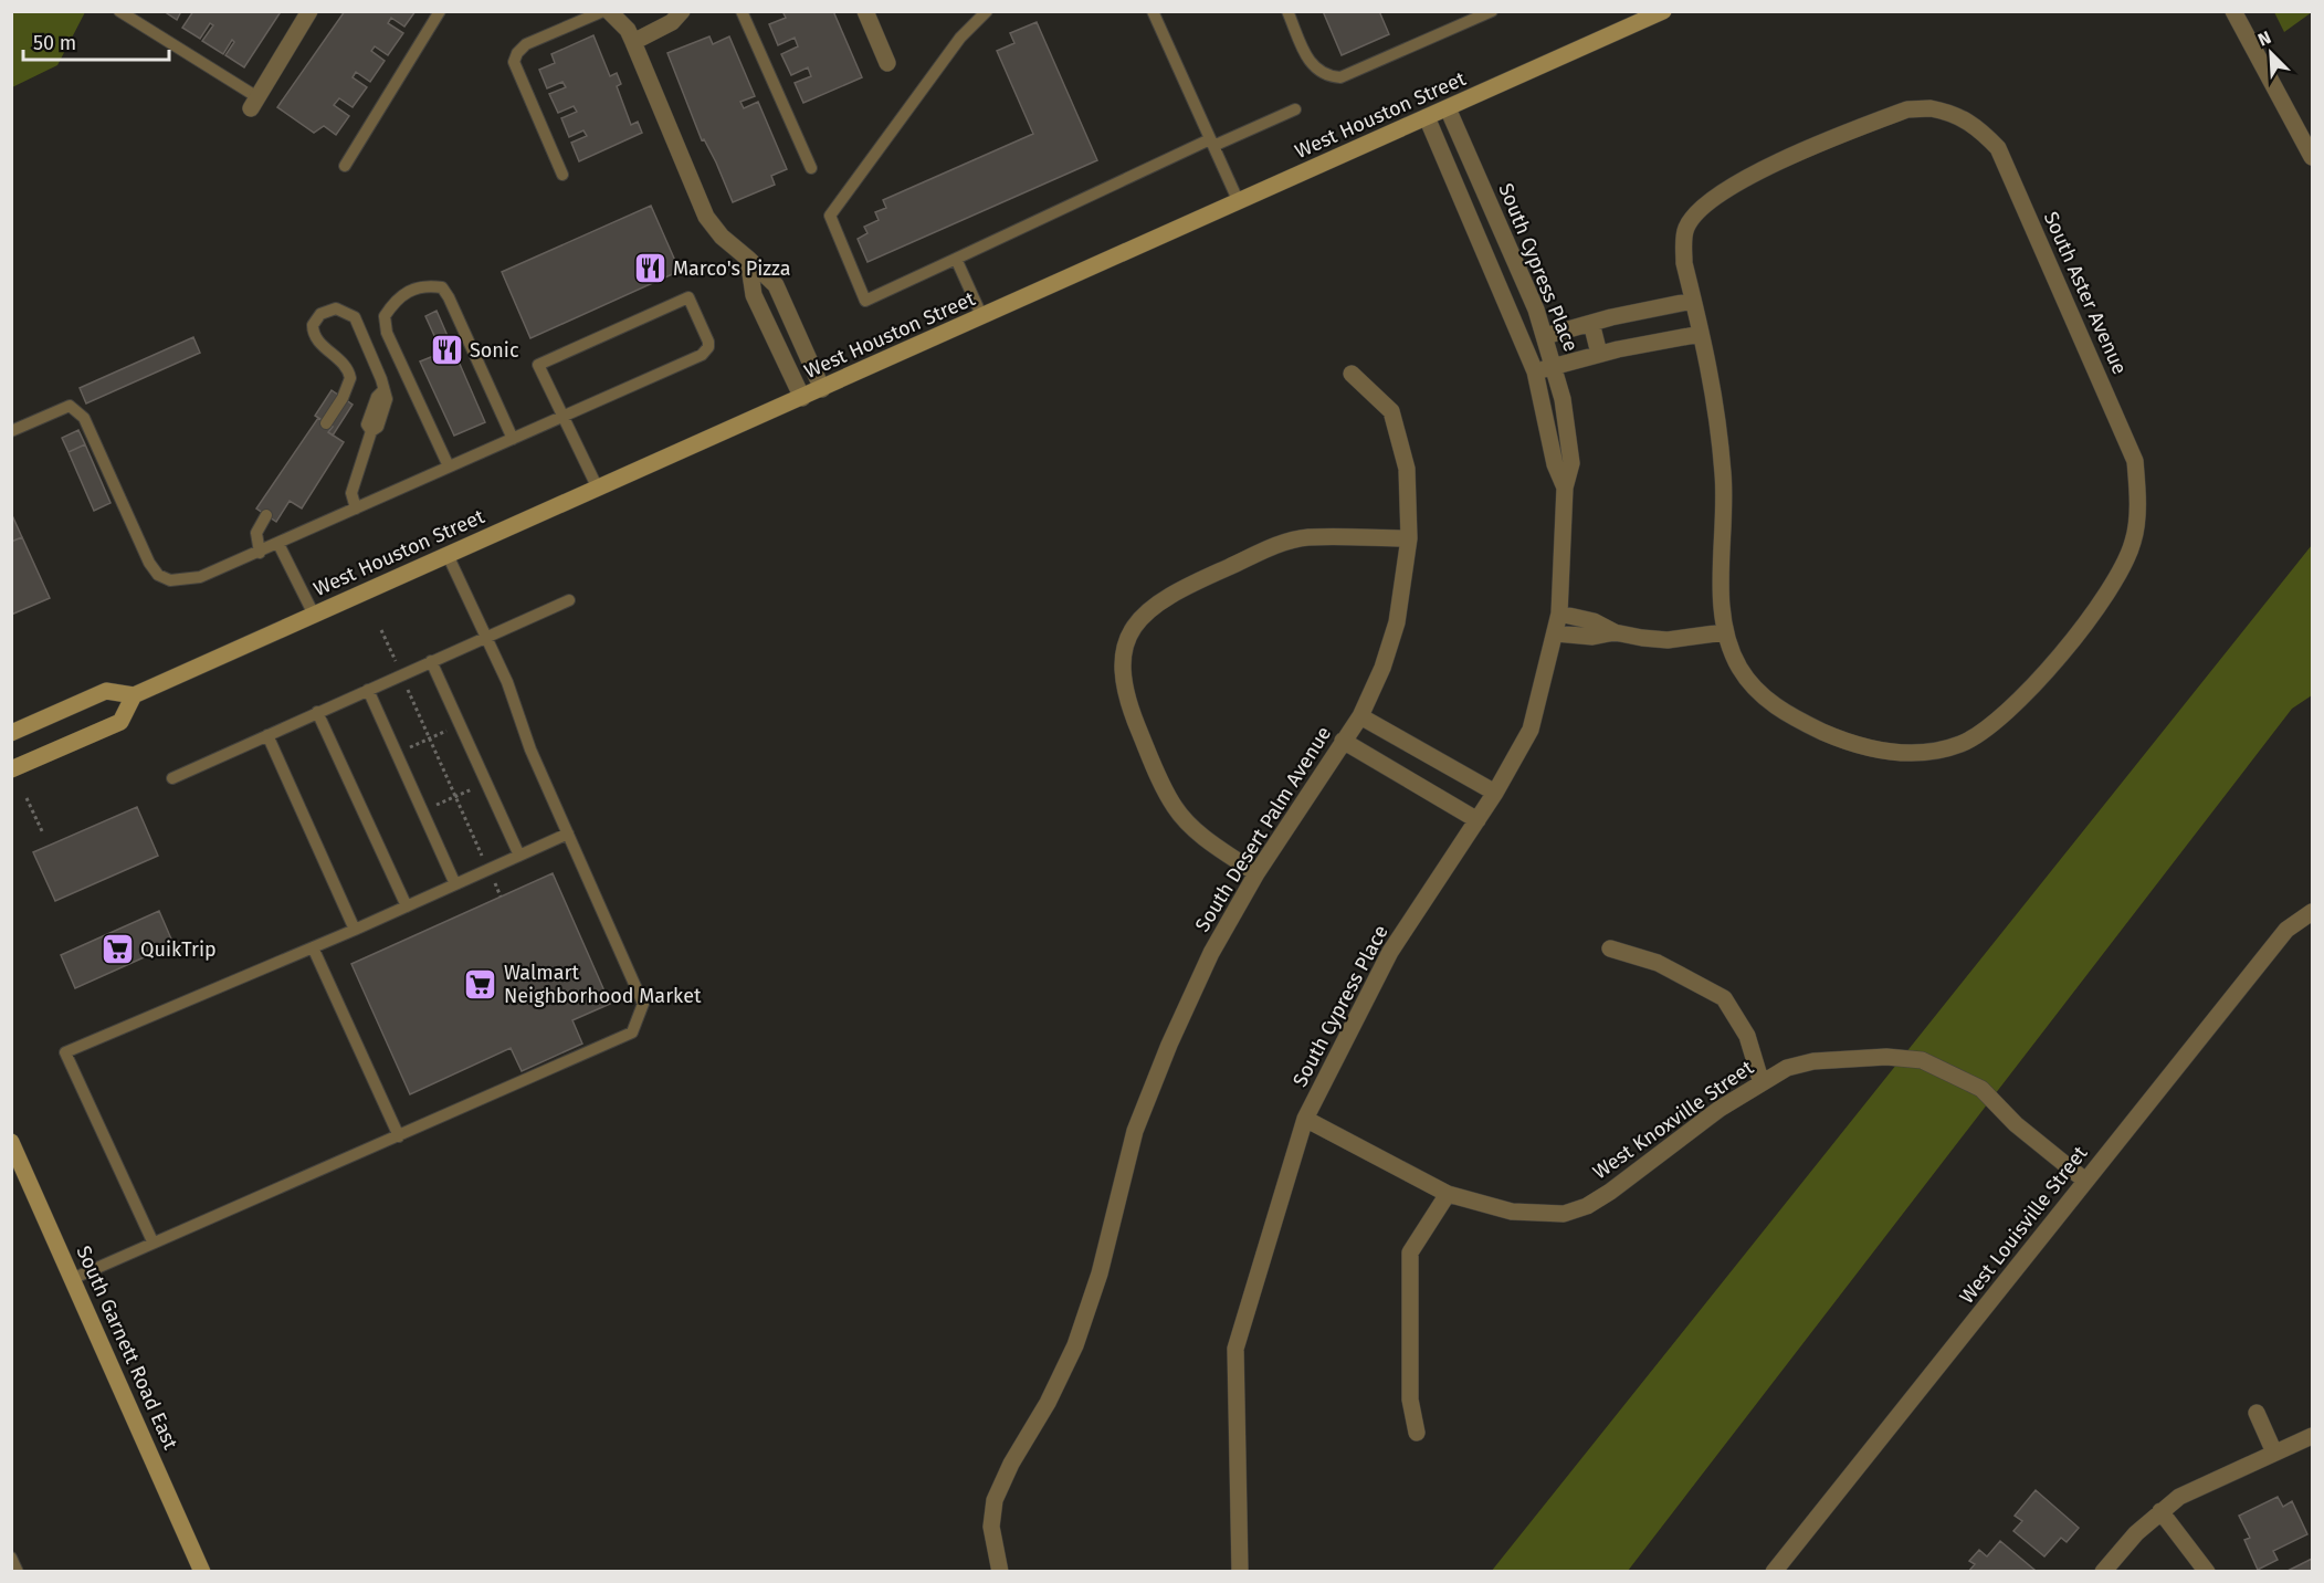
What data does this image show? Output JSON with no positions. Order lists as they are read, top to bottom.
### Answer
{
  "streets": {
    "main road": ["West Houston Street", "South Garnett Road East"],
    "street": [
      "South Cypress Place",
      "South Aster Avenue",
      "South Desert Palm Avenue",
      "West Knoxville Street",
      "West Louisville Street"
    ]
  },
  "crossings": [
    ["West Houston Street", "South Cypress Place"],
    ["South Cypress Place", "West Knoxville Street"],
    ["West Knoxville Street", "West Louisville Street"]
  ],
  "places": {
    "restaurant": ["Marco's Pizza", "Sonic"],
    "supermarket": ["QuikTrip", "Walmart Neighborhood Market"]
  },
  "scale_bar": "50 m",
  "north": "top left"
}
